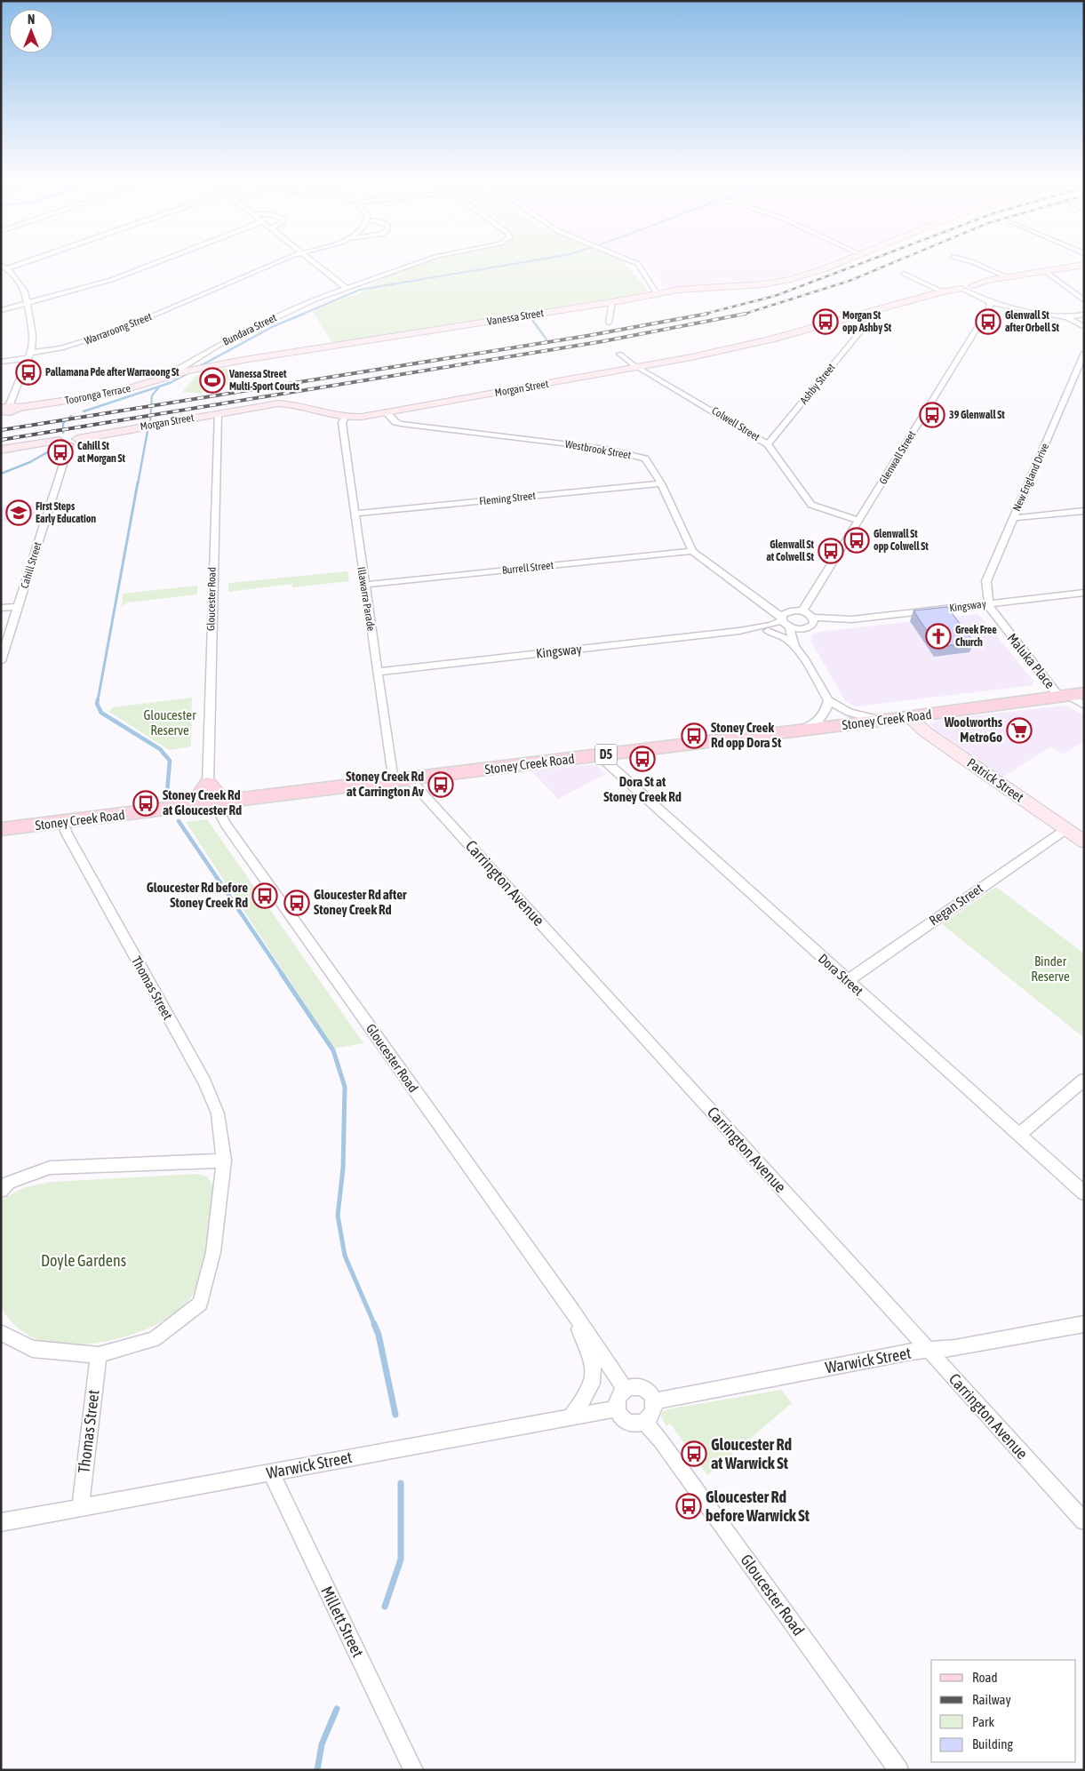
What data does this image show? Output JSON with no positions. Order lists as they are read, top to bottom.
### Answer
{
  "streets": {
    "main road": ["Tooronga Terrace", "Stoney Creek Road", "D5"],
    "street": [
      "Vanessa Street",
      "Warraroong Street",
      "Bundara Street",
      "Ashby Street",
      "Morgan Street",
      "Colwell Street",
      "Westbrook Street",
      "Glenwall Street",
      "New England Drive",
      "Fleming Street",
      "Cahill Street",
      "Burrell Street",
      "Gloucester Road",
      "Illawarra Parade",
      "Kingsway",
      "Maluka Place",
      "Patrick Street",
      "Carrington Avenue",
      "Regan Street",
      "Dora Street",
      "Thomas Street",
      "Warwick Street",
      "Millett Street"
    ]
  },
  "crossings": [
    ["Vanessa Street", "Bundara Street"],
    ["Vanessa Street", "Tooronga Terrace"],
    ["Bundara Street", "Tooronga Terrace"],
    ["Ashby Street", "Colwell Street"],
    ["Morgan Street", "Colwell Street"],
    ["Morgan Street", "Westbrook Street"],
    ["Morgan Street", "Cahill Street"],
    ["Morgan Street", "Gloucester Road"],
    ["Morgan Street", "Illawarra Parade"],
    ["Colwell Street", "Glenwall Street"],
    ["Westbrook Street", "Fleming Street"],
    ["Westbrook Street", "Burrell Street"],
    ["Westbrook Street", "Kingsway"],
    ["New England Drive", "Kingsway"],
    ["New England Drive", "Maluka Place"],
    ["Fleming Street", "Illawarra Parade"],
    ["Burrell Street", "Illawarra Parade"],
    ["Gloucester Road", "Stoney Creek Road"],
    ["Gloucester Road", "Warwick Street"],
    ["Illawarra Parade", "Kingsway"],
    ["Illawarra Parade", "Stoney Creek Road"],
    ["Illawarra Parade", "Carrington Avenue"],
    ["Kingsway", "Maluka Place"],
    ["Maluka Place", "Stoney Creek Road"],
    ["Stoney Creek Road", "Patrick Street"],
    ["Stoney Creek Road", "Carrington Avenue"],
    ["Stoney Creek Road", "Dora Street"],
    ["Stoney Creek Road", "Thomas Street"],
    ["Patrick Street", "Regan Street"],
    ["Carrington Avenue", "Warwick Street"],
    ["Regan Street", "Dora Street"],
    ["Thomas Street", "Warwick Street"],
    ["Warwick Street", "Millett Street"]
  ],
  "parks": ["Gloucester Reserve", "Binder Reserve", "Doyle Gardens"],
  "places": {
    "bus stop": [
      "Morgan St opp Ashby St",
      "Glenwall St after Orbell St",
      "Pallamana Pde after Warraoong St",
      "39 Glenwall St",
      "Cahill St at Morgan St",
      "Glenwall St opp Colwell St",
      "Glenwall St at Colwell St",
      "Stoney Creek Rd opp Dora St",
      "Dora St at Stoney Creek Rd",
      "Stoney Creek Rd at Carrington Av",
      "Stoney Creek Rd at Gloucester Rd",
      "Gloucester Rd before Stoney Creek Rd",
      "Gloucester Rd after Stoney Creek Rd",
      "Gloucester Rd at Warwick St",
      "Gloucester Rd before Warwick St"
    ],
    "sports": ["Vanessa Street Multi-Sport Courts"],
    "school or university": ["First Steps Early Education"],
    "church": ["Greek Free Church"],
    "supermarket": ["Woolworths MetroGo"]
  },
  "legend": [
    "Road",
    "Railway",
    "Park",
    "Building"
  ],
  "north": "top"
}
